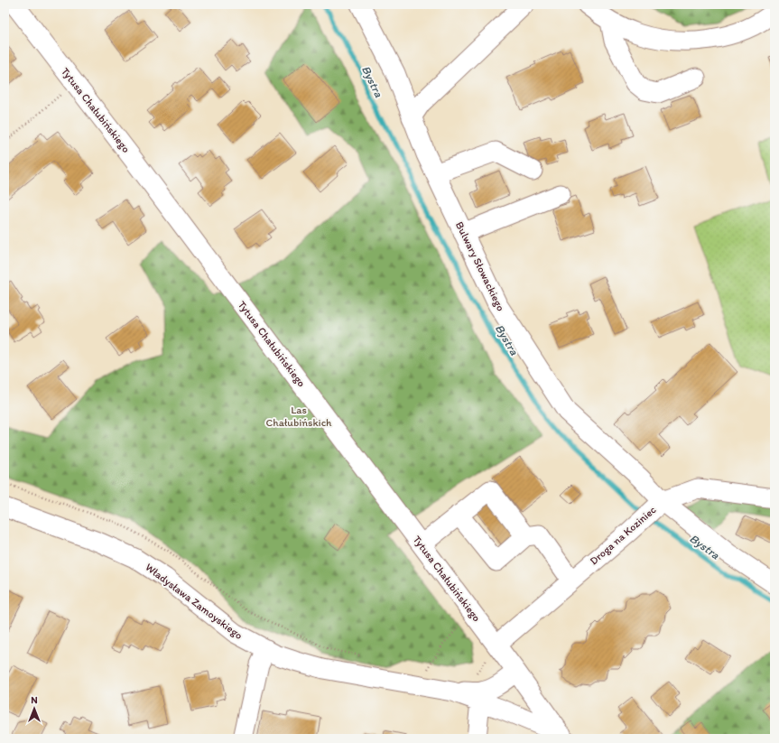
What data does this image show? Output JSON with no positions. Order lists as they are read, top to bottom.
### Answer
{
  "streets": {
    "street": [
      "Tytusa Chałubińskiego",
      "Bulwary Słowackiego",
      "Droga na Koziniec",
      "Władysława Zamoyskiego"
    ]
  },
  "crossings": [
    ["Tytusa Chałubińskiego", "Droga na Koziniec"],
    ["Tytusa Chałubińskiego", "Władysława Zamoyskiego"],
    ["Bulwary Słowackiego", "Droga na Koziniec"]
  ],
  "water": ["Bystra"],
  "parks": ["Las Chałubińskich"],
  "north": "top"
}
